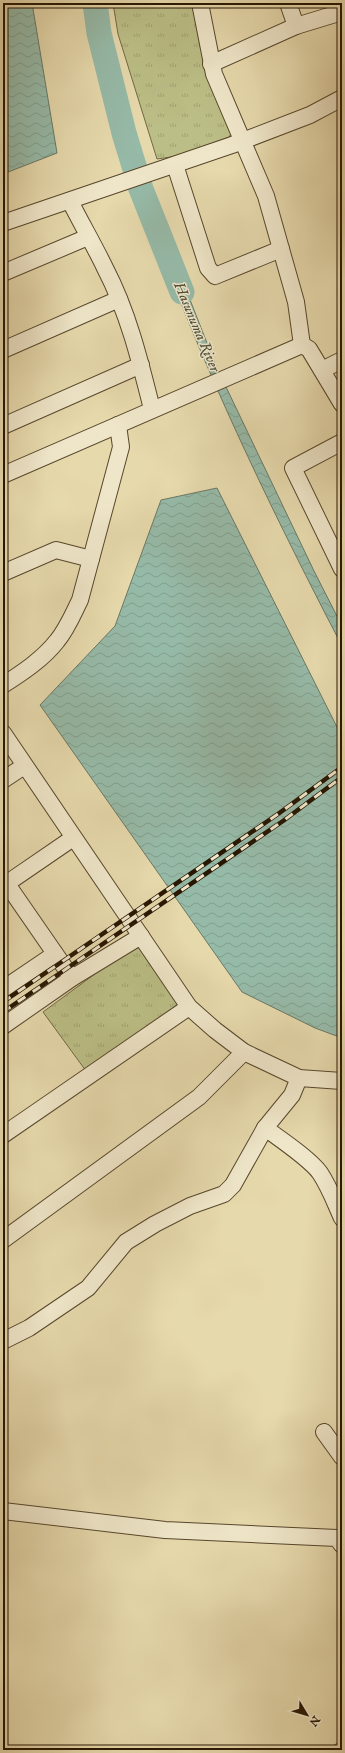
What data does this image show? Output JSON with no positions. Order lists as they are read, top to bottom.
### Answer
{
  "water": ["Hasunuma River"],
  "north": "bottom right"
}
